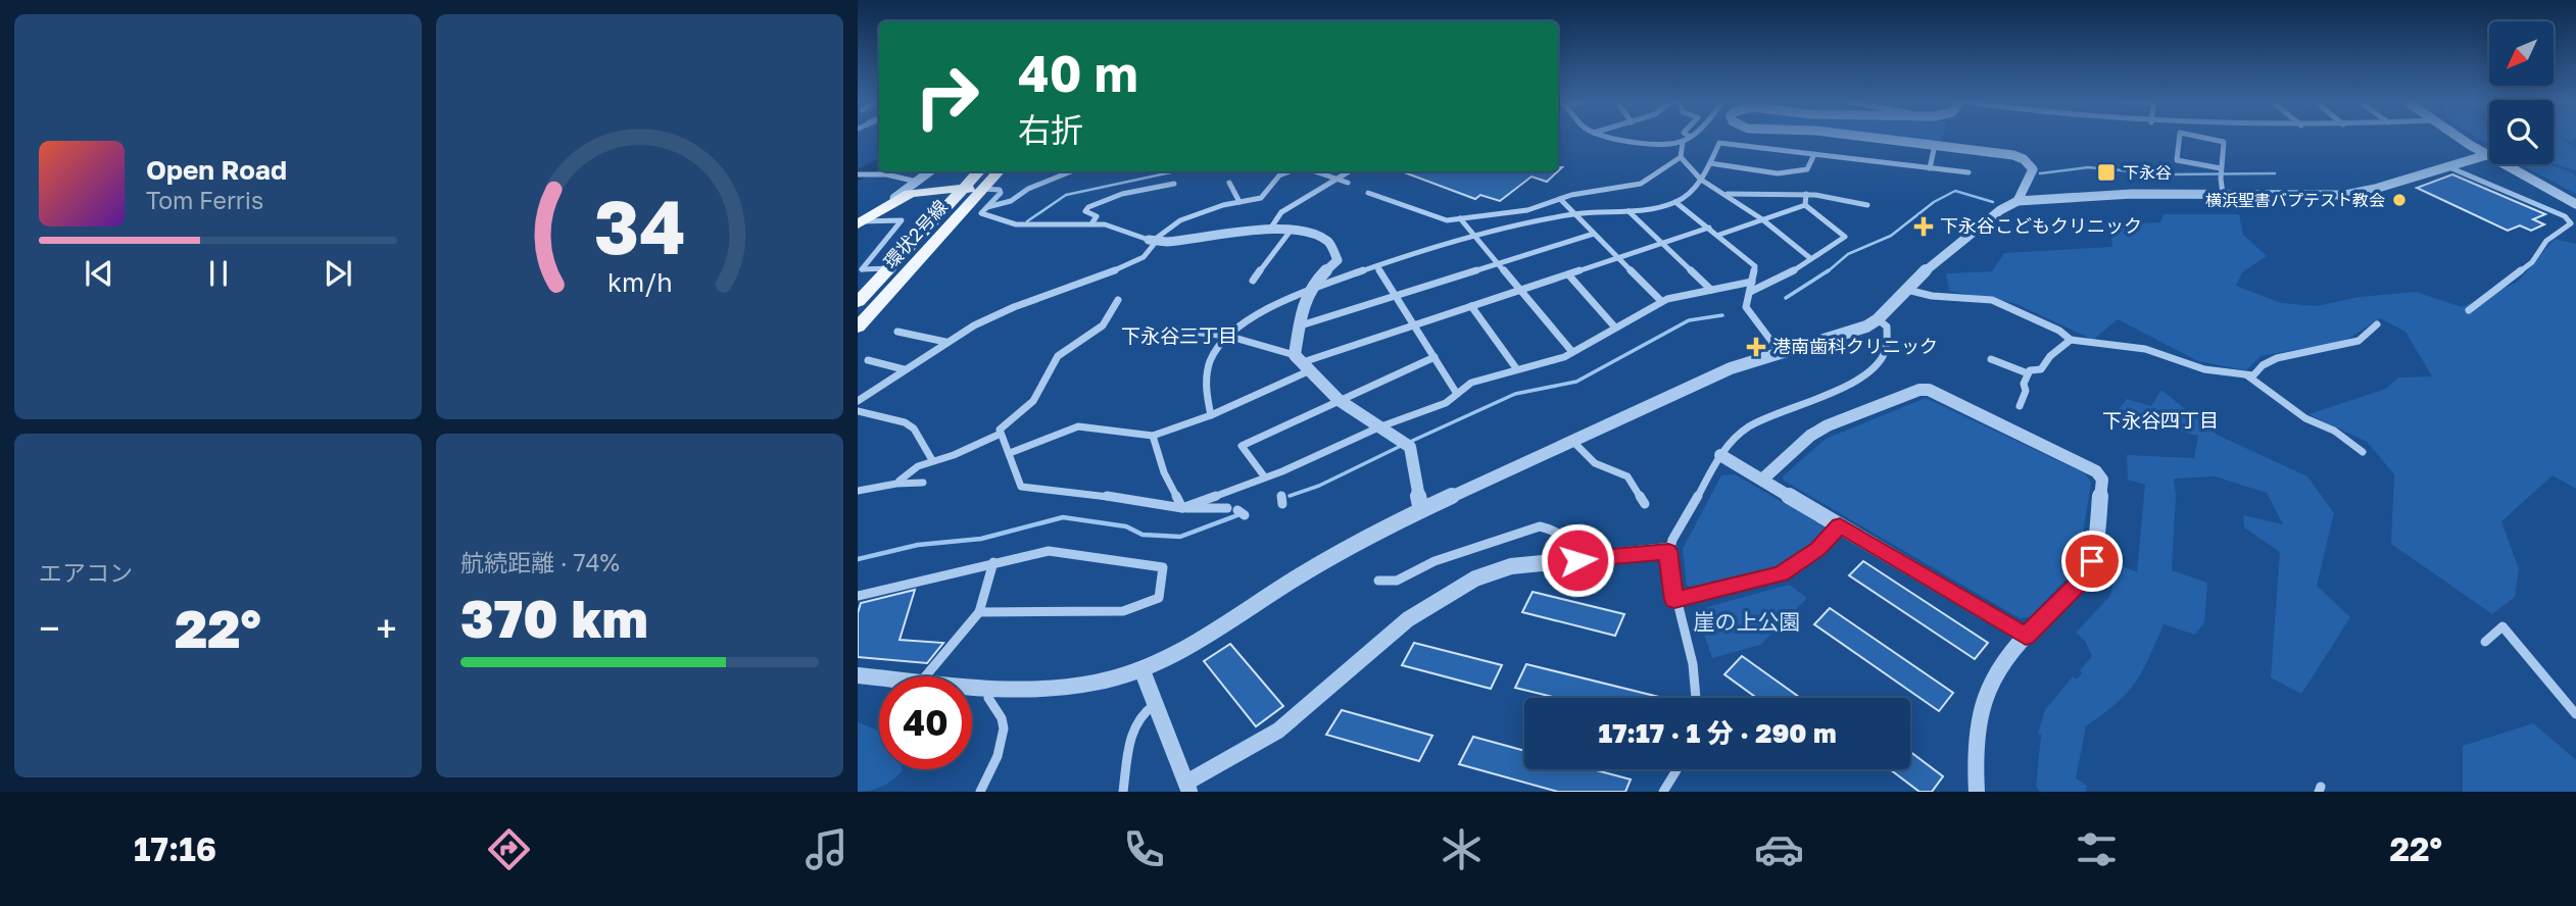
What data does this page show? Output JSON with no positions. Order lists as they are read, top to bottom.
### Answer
{
  "streets": {
    "main road": ["環状2号線"]
  },
  "districts": ["下永谷三丁目", "下永谷四丁目"],
  "parks": ["崖の上公園"],
  "places": {
    "transit": ["下永谷"],
    "other": ["横浜聖書バプテスト教会"],
    "health": ["下永谷こどもクリニック", "港南歯科クリニック"]
  },
  "north": "bottom left",
  "page": {
    "turn": ["40 m", "右折"],
    "song": ["Open Road", "Tom Ferris"],
    "tile": [
      "エアコン",
      ["航続距離 · 74%", "370 km"]
    ],
    "heat": ["−", "22°", "+"],
    "limit": "40",
    "trip": "17:17 · 1 分 · 290 m",
    "tabs": ["17:16", "22°"],
    "gauge": ["34", "km/h"]
  }
}
